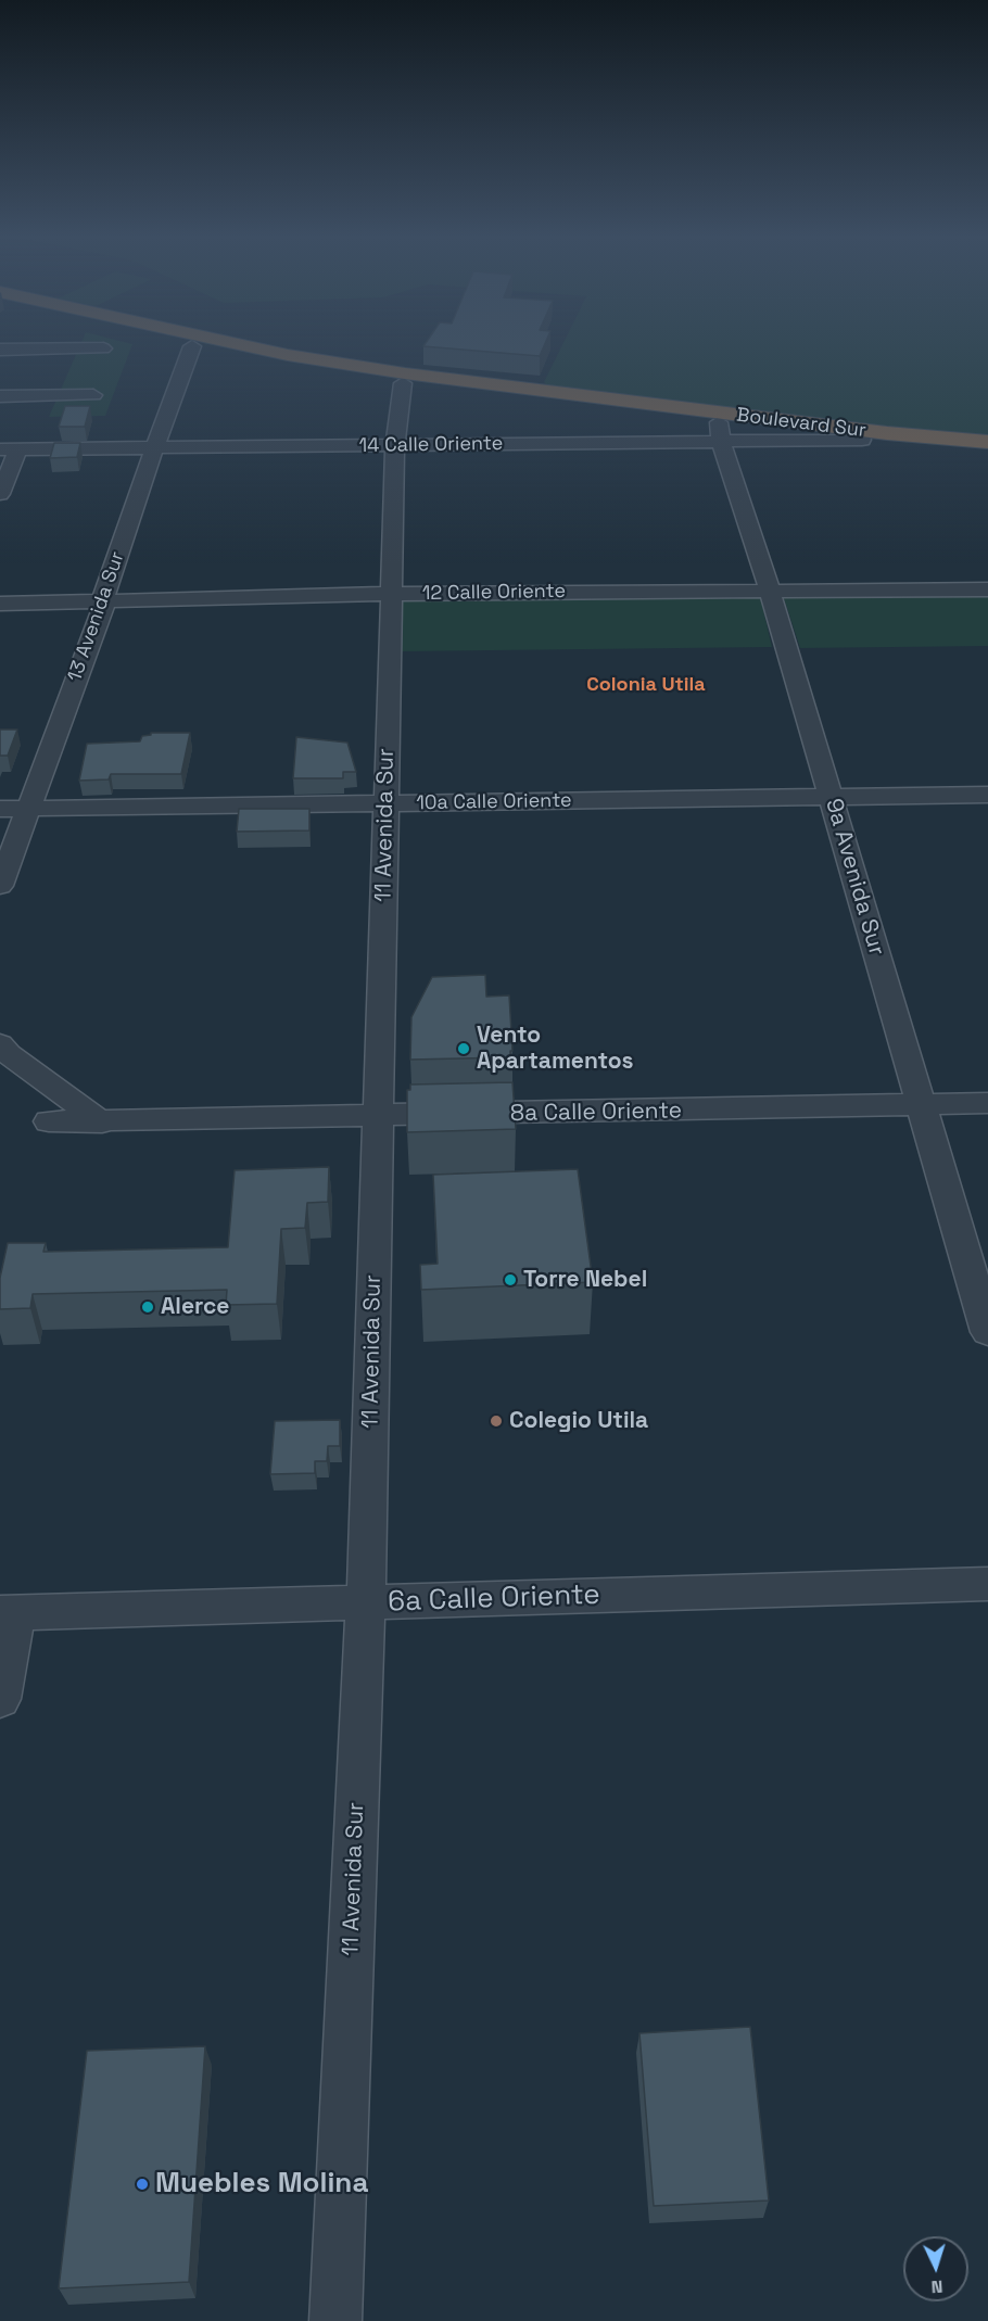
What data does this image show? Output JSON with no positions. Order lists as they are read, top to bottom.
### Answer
{
  "streets": {
    "highway": ["Boulevard Sur"],
    "street": [
      "14 Calle Oriente",
      "12 Calle Oriente",
      "13 Avenida Sur",
      "10a Calle Oriente",
      "11 Avenida Sur",
      "9a Avenida Sur",
      "8a Calle Oriente",
      "6a Calle Oriente"
    ]
  },
  "crossings": [
    ["Boulevard Sur", "14 Calle Oriente"],
    ["Boulevard Sur", "11 Avenida Sur"],
    ["Boulevard Sur", "9a Avenida Sur"],
    ["14 Calle Oriente", "13 Avenida Sur"],
    ["14 Calle Oriente", "11 Avenida Sur"],
    ["14 Calle Oriente", "9a Avenida Sur"],
    ["12 Calle Oriente", "13 Avenida Sur"],
    ["12 Calle Oriente", "11 Avenida Sur"],
    ["12 Calle Oriente", "9a Avenida Sur"],
    ["13 Avenida Sur", "10a Calle Oriente"],
    ["10a Calle Oriente", "11 Avenida Sur"],
    ["10a Calle Oriente", "9a Avenida Sur"],
    ["11 Avenida Sur", "8a Calle Oriente"],
    ["11 Avenida Sur", "6a Calle Oriente"],
    ["9a Avenida Sur", "8a Calle Oriente"]
  ],
  "districts": ["Colonia Utila"],
  "places": [
    "Vento Apartamentos",
    "Torre Nebel",
    "Alerce",
    "Colegio Utila",
    "Muebles Molina"
  ],
  "north": "bottom"
}
